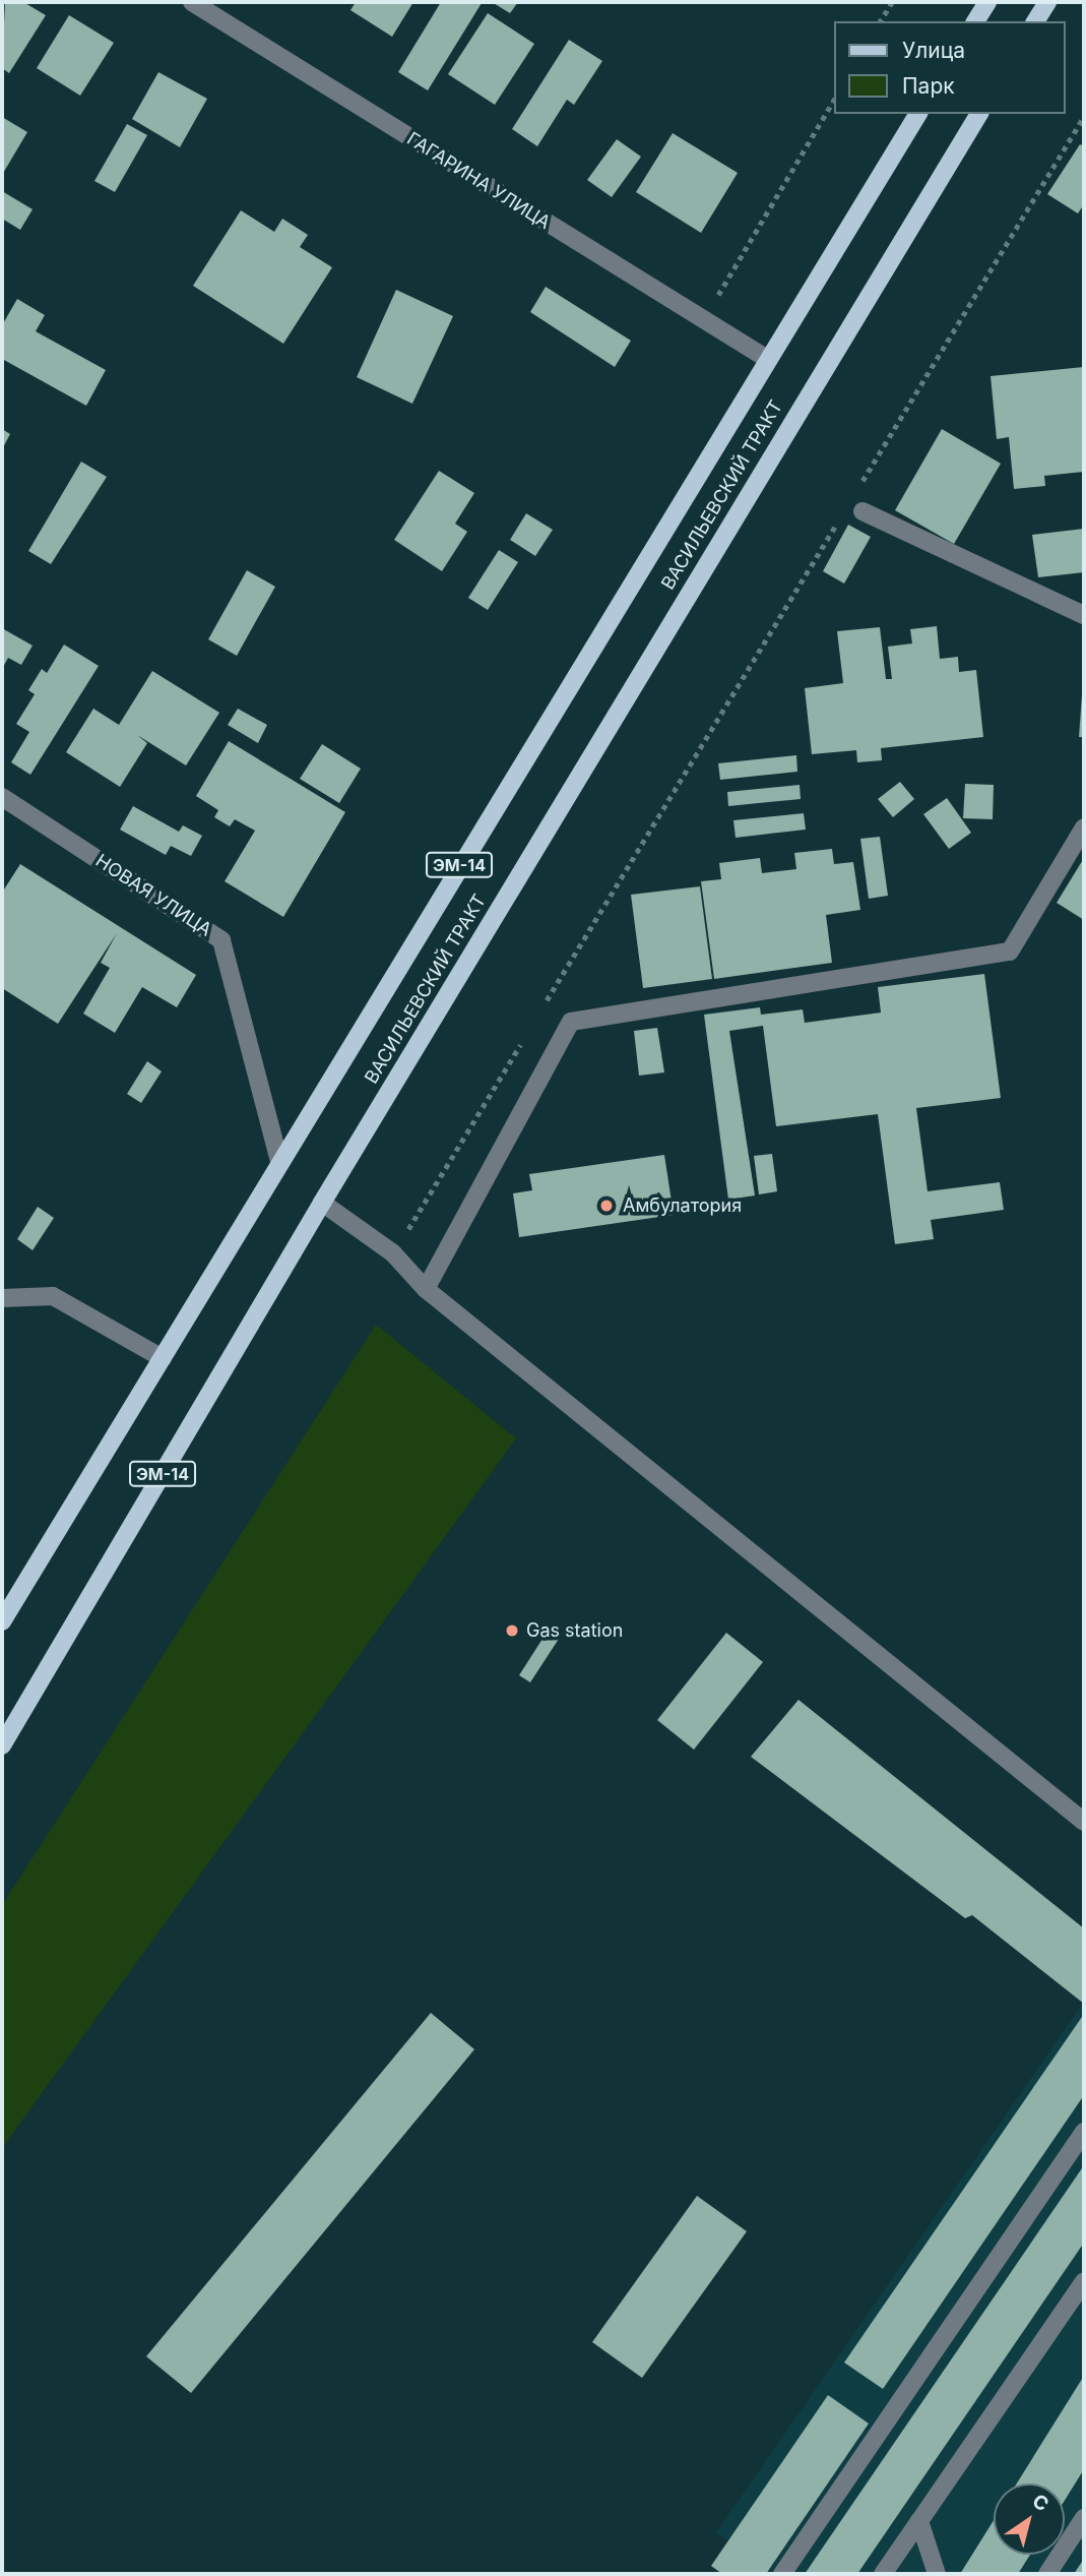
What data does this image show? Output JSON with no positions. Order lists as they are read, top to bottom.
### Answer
{
  "streets": {
    "main road": ["ВАСИЛЬЕВСКИЙ ТРАКТ", "ЭМ-14"],
    "street": ["ГАГАРИНА УЛИЦА", "НОВАЯ УЛИЦА"]
  },
  "crossings": [
    ["ГАГАРИНА УЛИЦА", "ВАСИЛЬЕВСКИЙ ТРАКТ"],
    ["ВАСИЛЬЕВСКИЙ ТРАКТ", "НОВАЯ УЛИЦА"]
  ],
  "places": ["Амбулатория", "Gas station"],
  "legend": ["Улица", "Парк"],
  "north": "top right"
}
